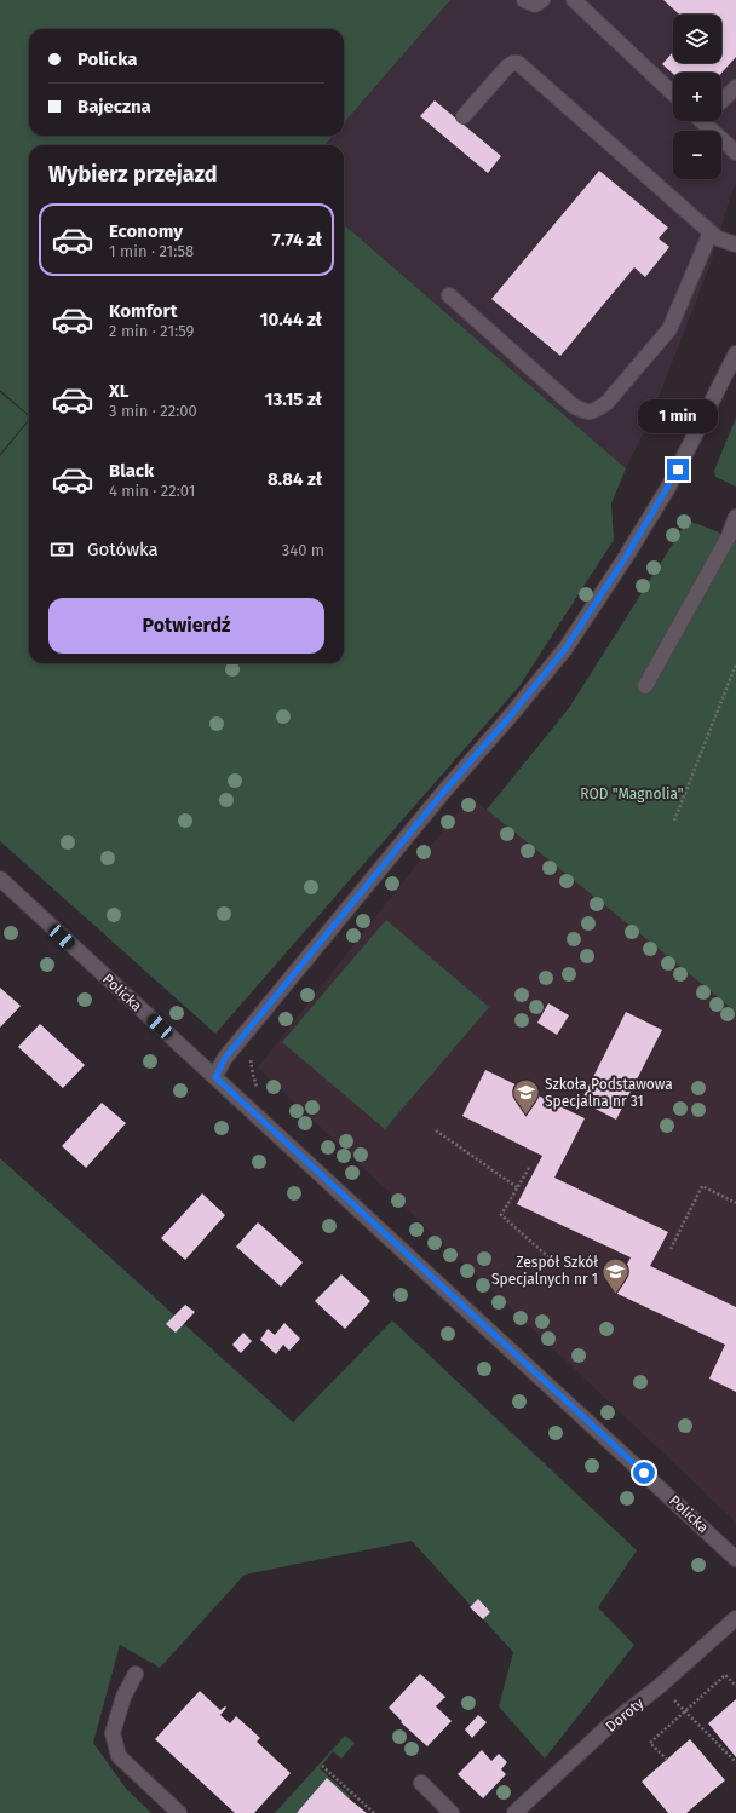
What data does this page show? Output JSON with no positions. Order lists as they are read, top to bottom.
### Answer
{
  "streets": {
    "street": ["Policka", "Doroty"]
  },
  "parks": ["ROD \"Magnolia\""],
  "places": {
    "school or university": ["Szkoła Podstawowa Specjalna nr 31", "Zespół Szkół Specjalnych nr 1"]
  },
  "page": {
    "map_buttons": ["+", "−"],
    "banner": ["Policka", "Bajeczna"],
    "heading": "Wybierz przejazd",
    "list": [
      {
        "name": "Economy",
        "note": "1 min · 21:58",
        "value": "7.74 zł"
      },
      {
        "name": "Komfort",
        "note": "2 min · 21:59",
        "value": "10.44 zł"
      },
      {
        "name": "XL",
        "note": "3 min · 22:00",
        "value": "13.15 zł"
      },
      {
        "name": "Black",
        "note": "4 min · 22:01",
        "value": "8.84 zł"
      }
    ],
    "bubble": "1 min",
    "pay": ["Gotówka", "340 m"],
    "buttons": "Potwierdź"
  }
}
